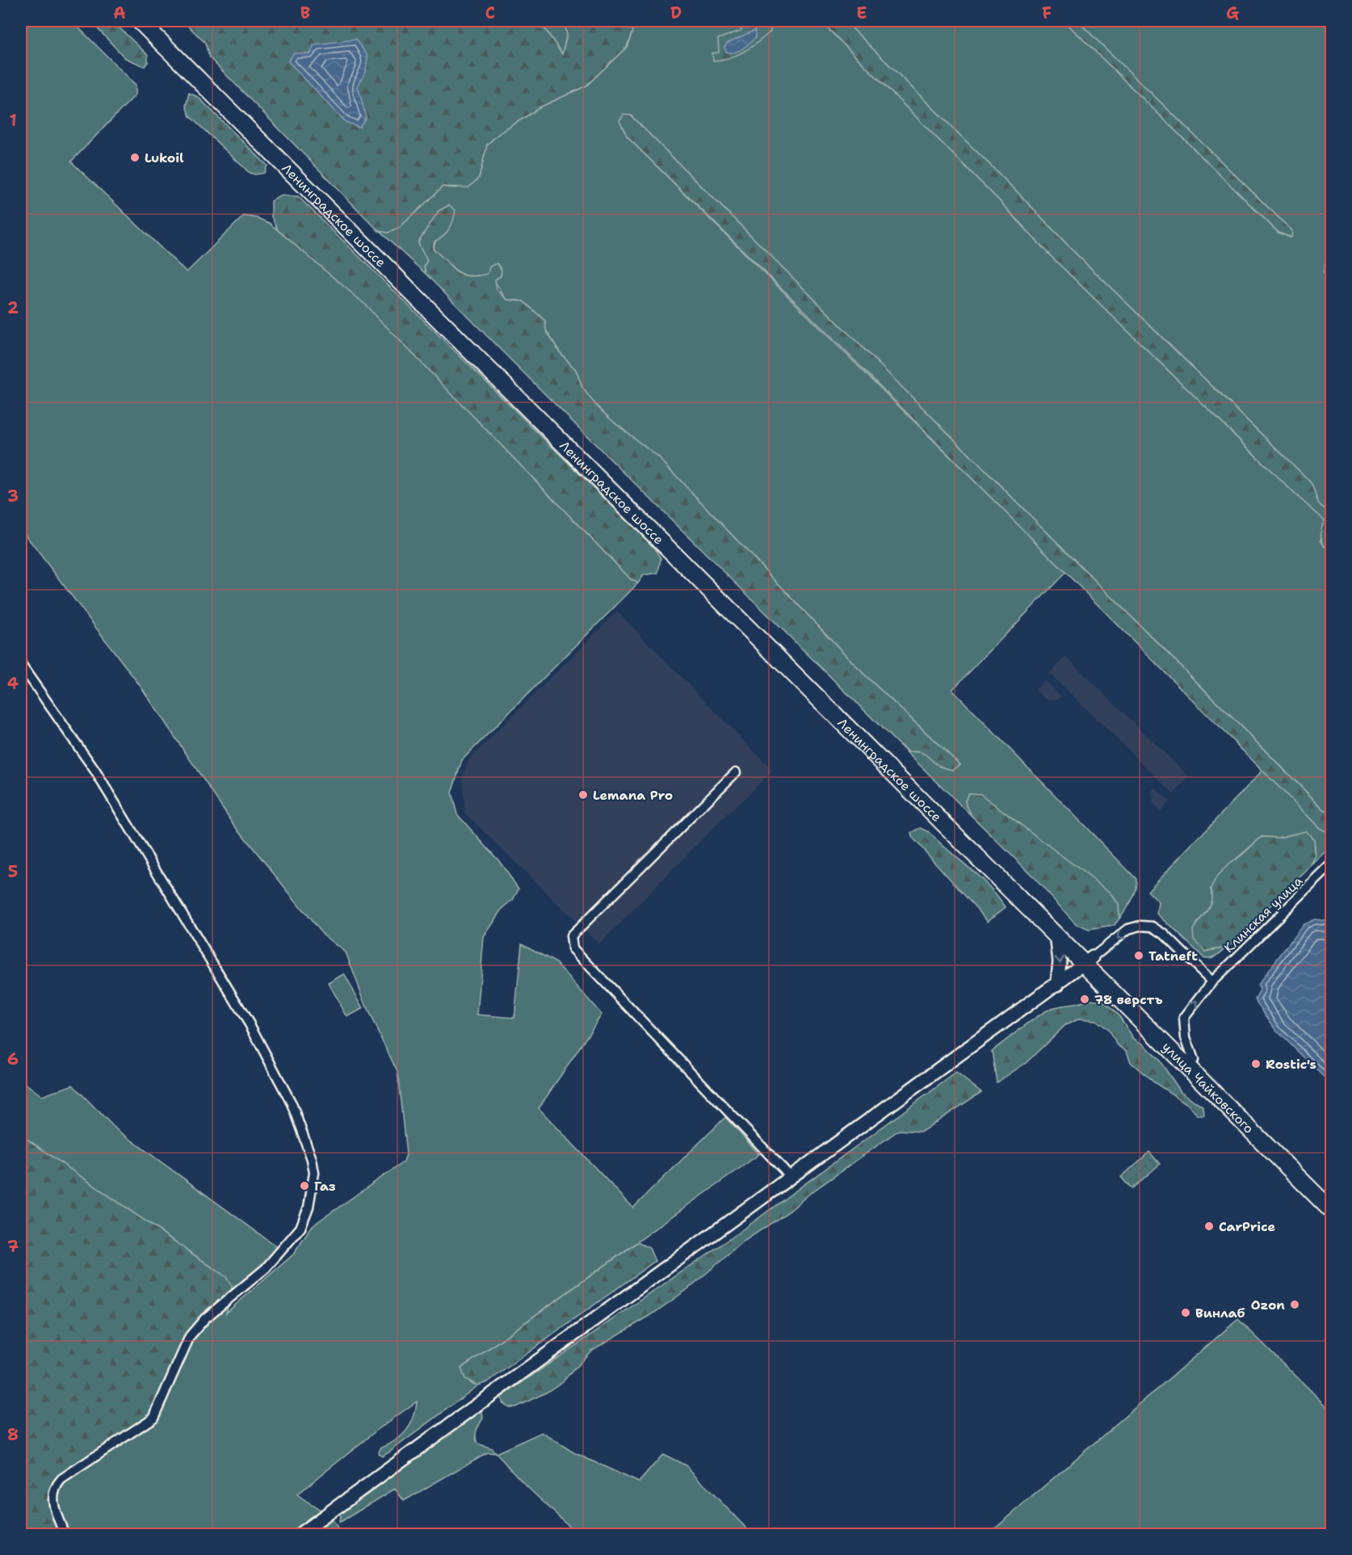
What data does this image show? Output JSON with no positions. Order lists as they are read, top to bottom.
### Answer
{
  "streets": {
    "highway": ["Ленинградское шоссе", "улица Чайковского"],
    "street": ["Клинская улица"]
  },
  "crossings": [
    ["Ленинградское шоссе", "улица Чайковского"],
    ["Клинская улица", "улица Чайковского"]
  ],
  "places": [
    "Lukoil",
    "Lemana Pro",
    "Tatneft",
    "78 верстъ",
    "Rostic's",
    "Газ",
    "CarPrice",
    "Ozon",
    "Винлаб"
  ],
  "grid": {
    "columns": [
      "A",
      "B",
      "C",
      "D",
      "E",
      "F",
      "G"
    ],
    "rows": [
      "1",
      "2",
      "3",
      "4",
      "5",
      "6",
      "7",
      "8"
    ]
  }
}
